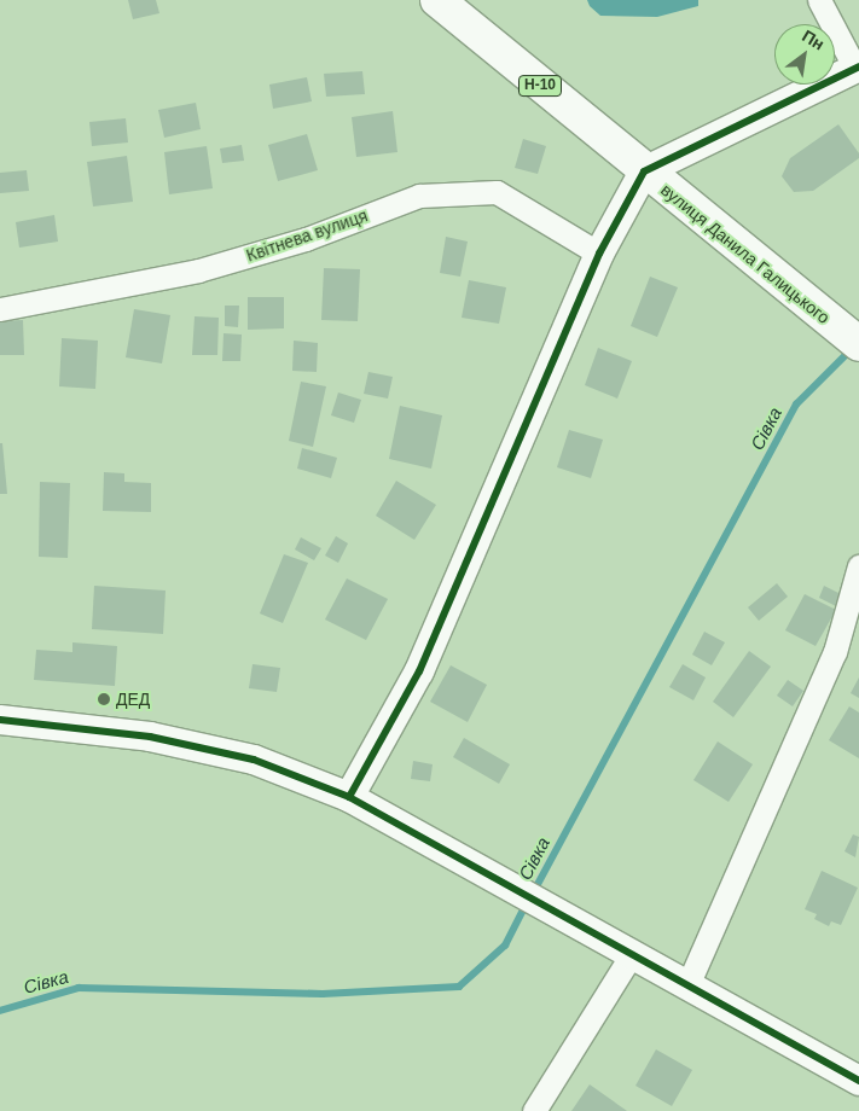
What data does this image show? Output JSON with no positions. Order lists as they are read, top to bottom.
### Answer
{
  "streets": {
    "main road": ["Н-10", "вулиця Данила Галицького"],
    "street": ["Квітнева вулиця"]
  },
  "water": ["Сівка"],
  "places": ["ДЕД"],
  "north": "top right"
}
